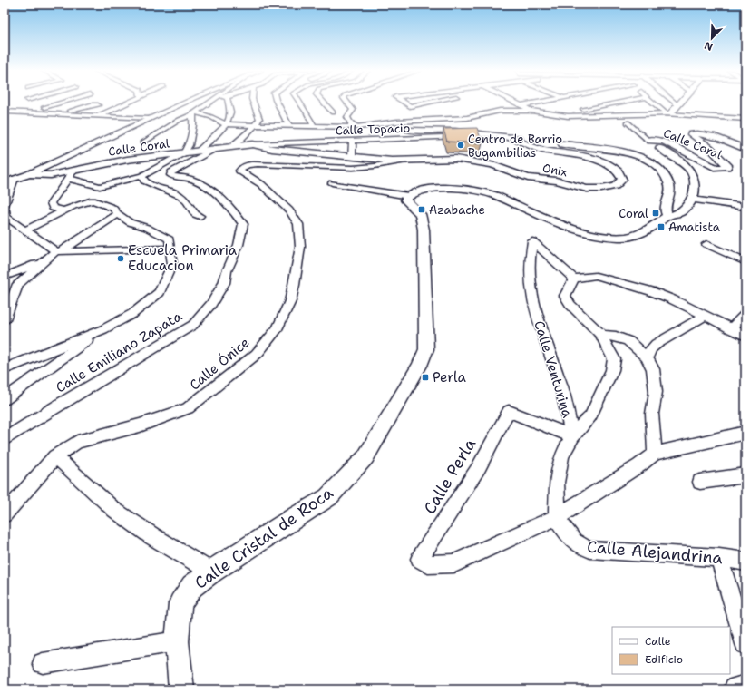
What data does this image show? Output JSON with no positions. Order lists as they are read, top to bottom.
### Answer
{
  "streets": {
    "street": [
      "Calle Topacio",
      "Calle Coral",
      "Onix",
      "Calle Emiliano Zapata",
      "Calle Ónice",
      "Calle Venturina",
      "Calle Perla",
      "Calle Cristal de Roca",
      "Calle Alejandrina"
    ]
  },
  "crossings": [
    ["Calle Topacio", "Calle Coral"],
    ["Calle Topacio", "Onix"],
    ["Calle Coral", "Onix"],
    ["Calle Coral", "Calle Emiliano Zapata"],
    ["Onix", "Calle Ónice"],
    ["Calle Venturina", "Calle Perla"],
    ["Calle Venturina", "Calle Alejandrina"],
    ["Calle Perla", "Calle Alejandrina"]
  ],
  "places": {
    "other": ["Centro de Barrio Bugambilias", "Escuela Primaria Educacion"],
    "transit": [
      "Azabache",
      "Coral",
      "Amatista",
      "Perla"
    ]
  },
  "legend": ["Calle", "Edificio"],
  "north": "bottom left"
}
